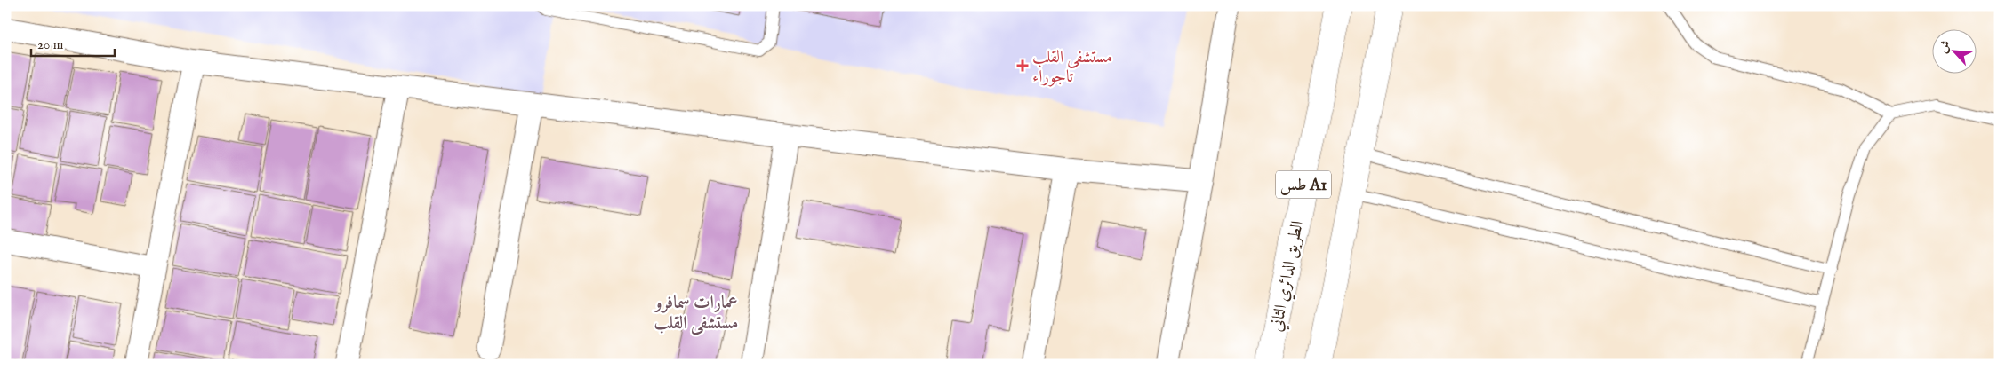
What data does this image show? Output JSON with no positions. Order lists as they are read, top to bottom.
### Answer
{
  "streets": {
    "highway": ["طس A1", "الطريق الدائري الثاني"]
  },
  "districts": ["عمارات سمافرو مستشفى القلب"],
  "places": {
    "health": ["مستشفى القلب تاجوراء"]
  },
  "scale_bar": "20 m",
  "north": "top left"
}
